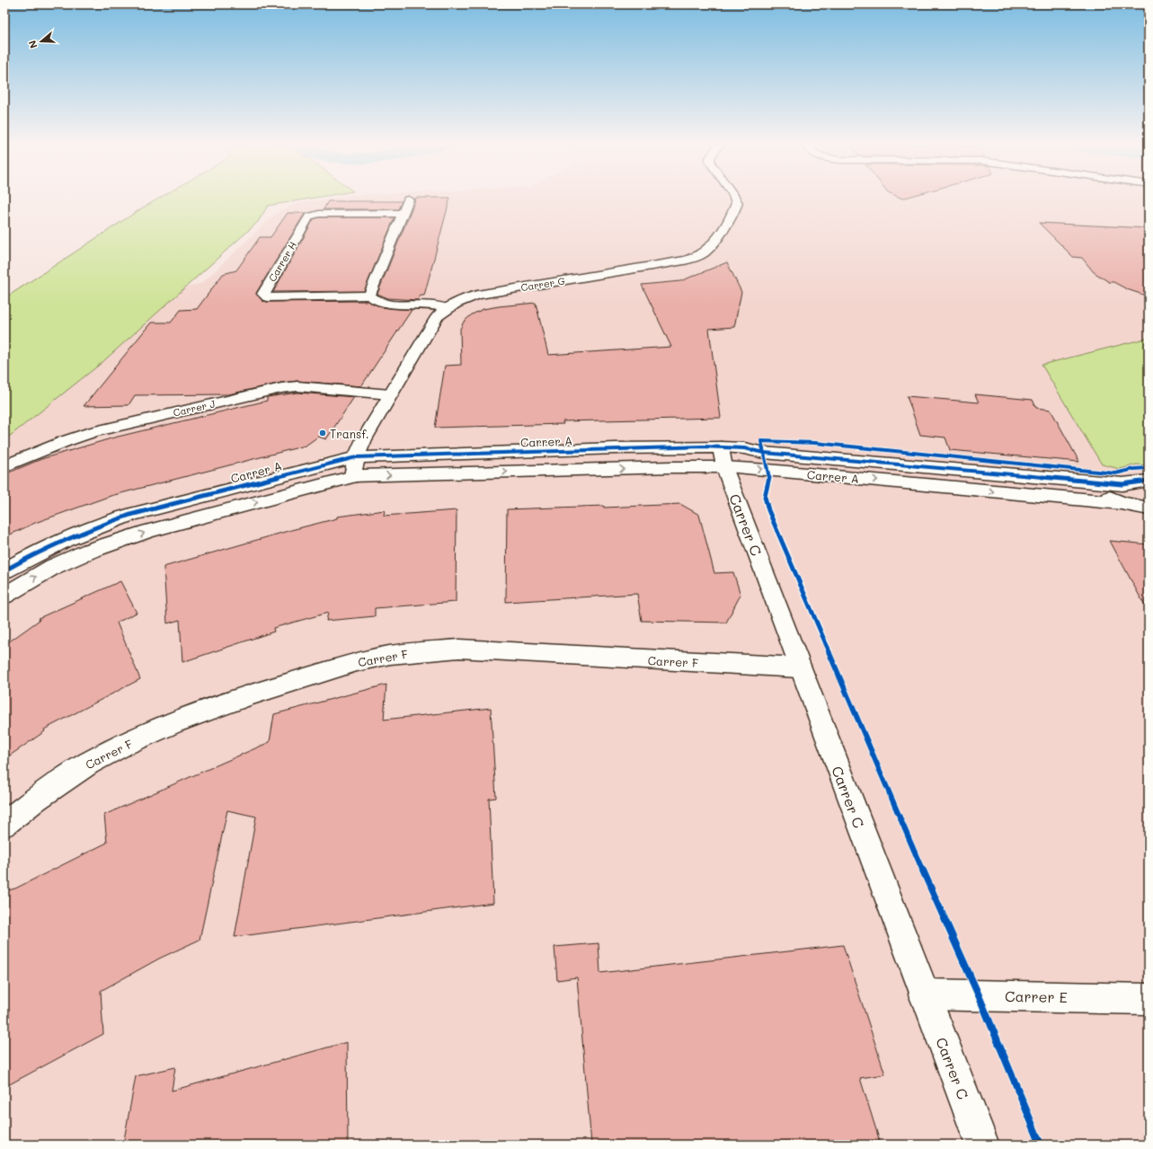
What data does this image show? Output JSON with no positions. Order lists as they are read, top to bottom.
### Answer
{
  "streets": {
    "street": [
      "Carrer H",
      "Carrer G",
      "Carrer J",
      "Carrer A",
      "Carrer C",
      "Carrer F",
      "Carrer E"
    ]
  },
  "crossings": [
    ["Carrer H", "Carrer G"],
    ["Carrer G", "Carrer J"],
    ["Carrer G", "Carrer A"],
    ["Carrer A", "Carrer C"],
    ["Carrer C", "Carrer F"],
    ["Carrer C", "Carrer E"]
  ],
  "places": ["Transf."],
  "north": "left"
}
